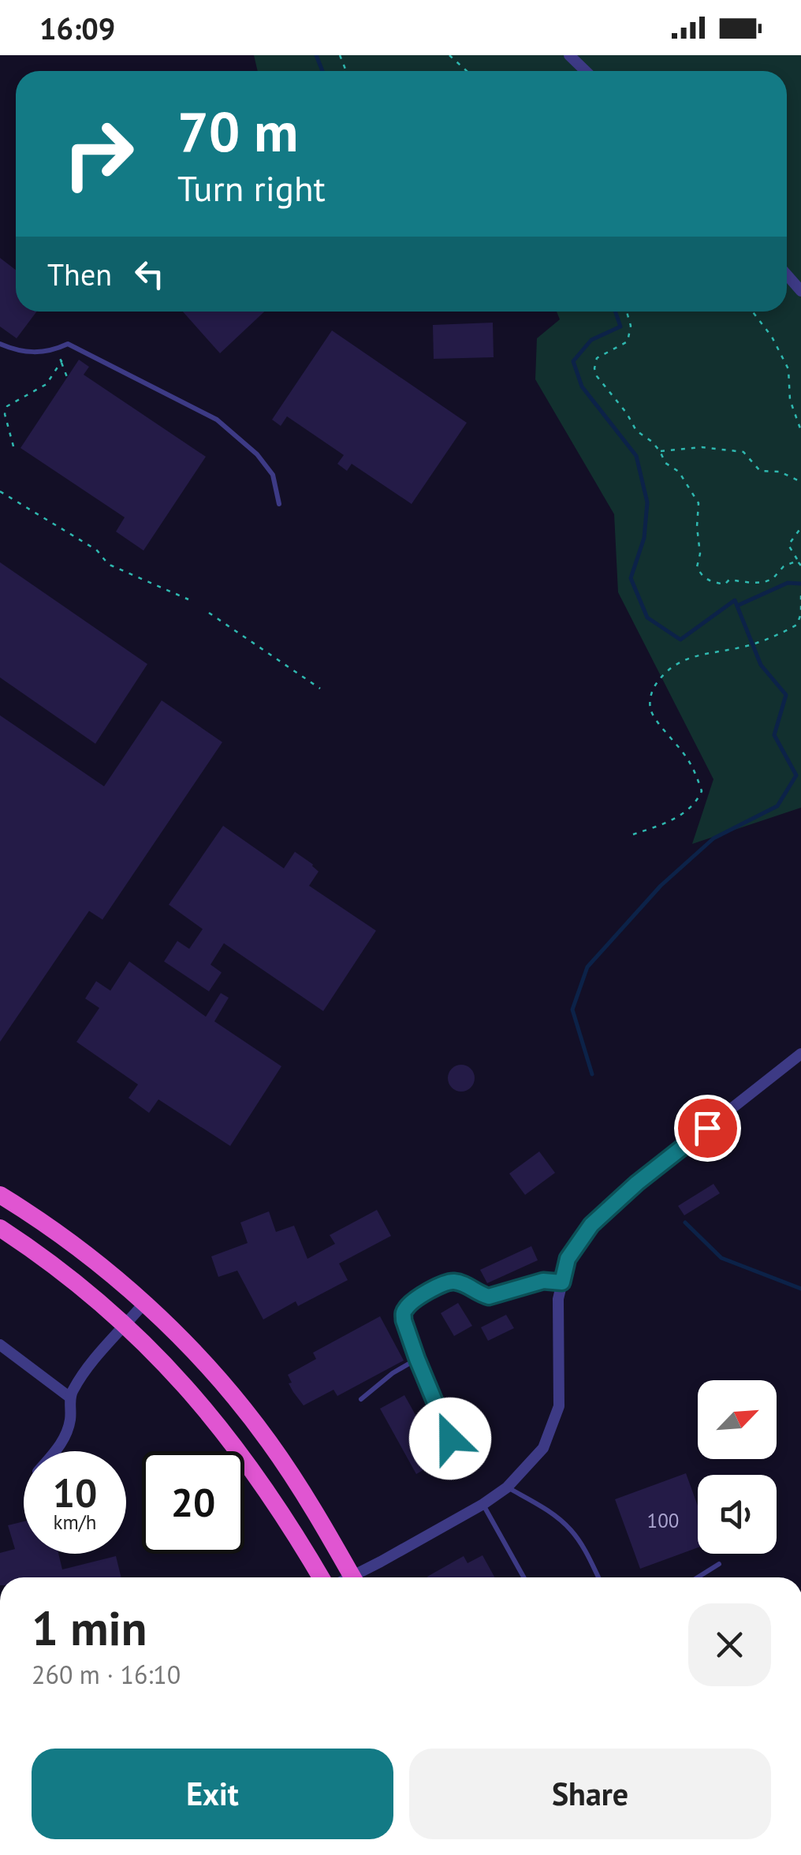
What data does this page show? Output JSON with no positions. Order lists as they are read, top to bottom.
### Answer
{
  "house_numbers": ["100"],
  "north": "top right",
  "page": {
    "status": "16:09",
    "turn": ["70 m", "Turn right"],
    "then": "Then",
    "speed": "10 km/h",
    "limit": "20",
    "heading": ["1 min", "260 m · 16:10"],
    "buttons": ["Exit", "Share"]
  }
}
